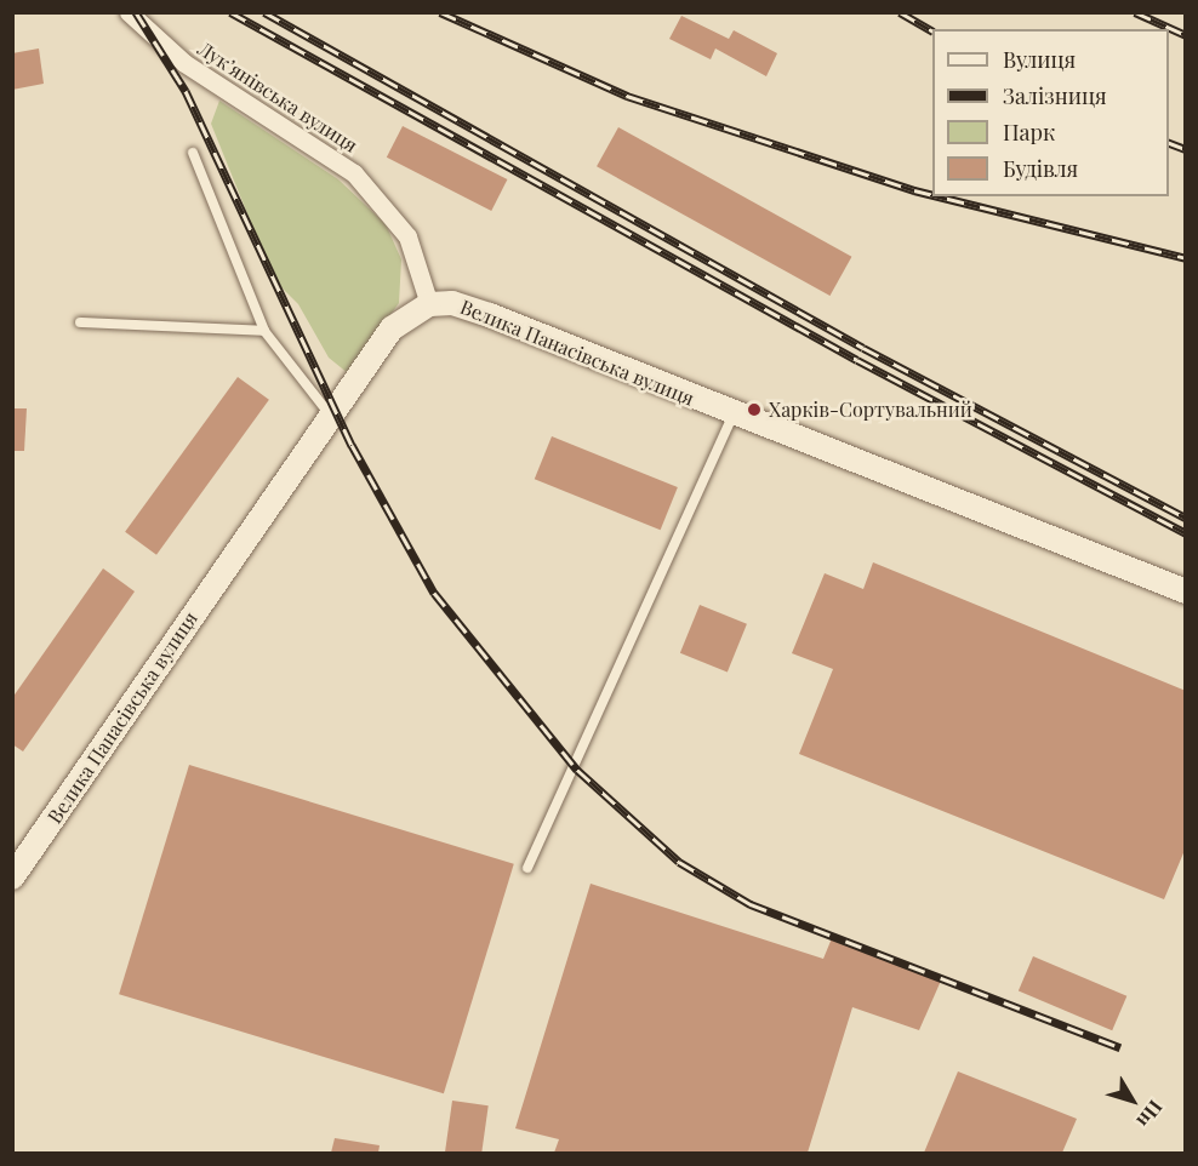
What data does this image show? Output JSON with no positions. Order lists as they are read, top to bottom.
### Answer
{
  "streets": {
    "street": ["Лук’янівська вулиця", "Велика Панасівська вулиця"]
  },
  "crossings": [
    ["Лук’янівська вулиця", "Велика Панасівська вулиця"]
  ],
  "places": ["Харків-Сортувальний"],
  "legend": [
    "Вулиця",
    "Залізниця",
    "Парк",
    "Будівля"
  ],
  "north": "bottom right"
}
